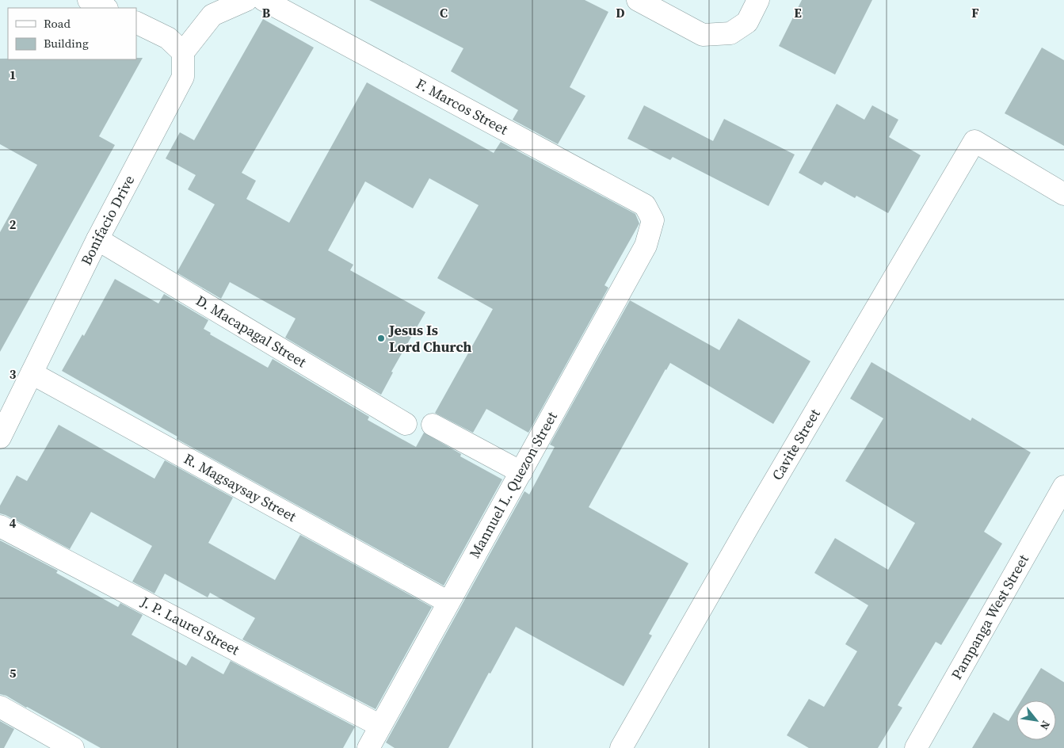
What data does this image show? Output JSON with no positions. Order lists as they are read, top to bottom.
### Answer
{
  "streets": {
    "street": [
      "F. Marcos Street",
      "Bonifacio Drive",
      "D. Macapagal Street",
      "Cavite Street",
      "Mannuel L. Quezon Street",
      "R. Magsaysay Street",
      "Pampanga West Street",
      "J. P. Laurel Street"
    ]
  },
  "crossings": [
    ["F. Marcos Street", "Mannuel L. Quezon Street"],
    ["Bonifacio Drive", "D. Macapagal Street"],
    ["Bonifacio Drive", "R. Magsaysay Street"],
    ["Mannuel L. Quezon Street", "R. Magsaysay Street"],
    ["Mannuel L. Quezon Street", "J. P. Laurel Street"]
  ],
  "places": ["Jesus Is Lord Church"],
  "legend": ["Road", "Building"],
  "north": "bottom right",
  "grid": {
    "columns": [
      "B",
      "C",
      "D",
      "E",
      "F"
    ],
    "rows": [
      "1",
      "2",
      "3",
      "4",
      "5"
    ]
  }
}
